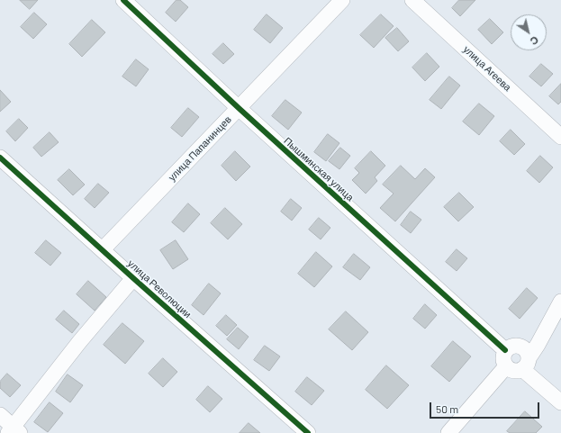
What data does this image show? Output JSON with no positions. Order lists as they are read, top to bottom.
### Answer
{
  "streets": {
    "street": [
      "улица Агеева",
      "улица Папанинцев",
      "Пышминская улица",
      "улица Революции"
    ]
  },
  "crossings": [
    ["улица Папанинцев", "Пышминская улица"],
    ["улица Папанинцев", "улица Революции"]
  ],
  "scale_bar": "50 m",
  "north": "bottom right"
}
